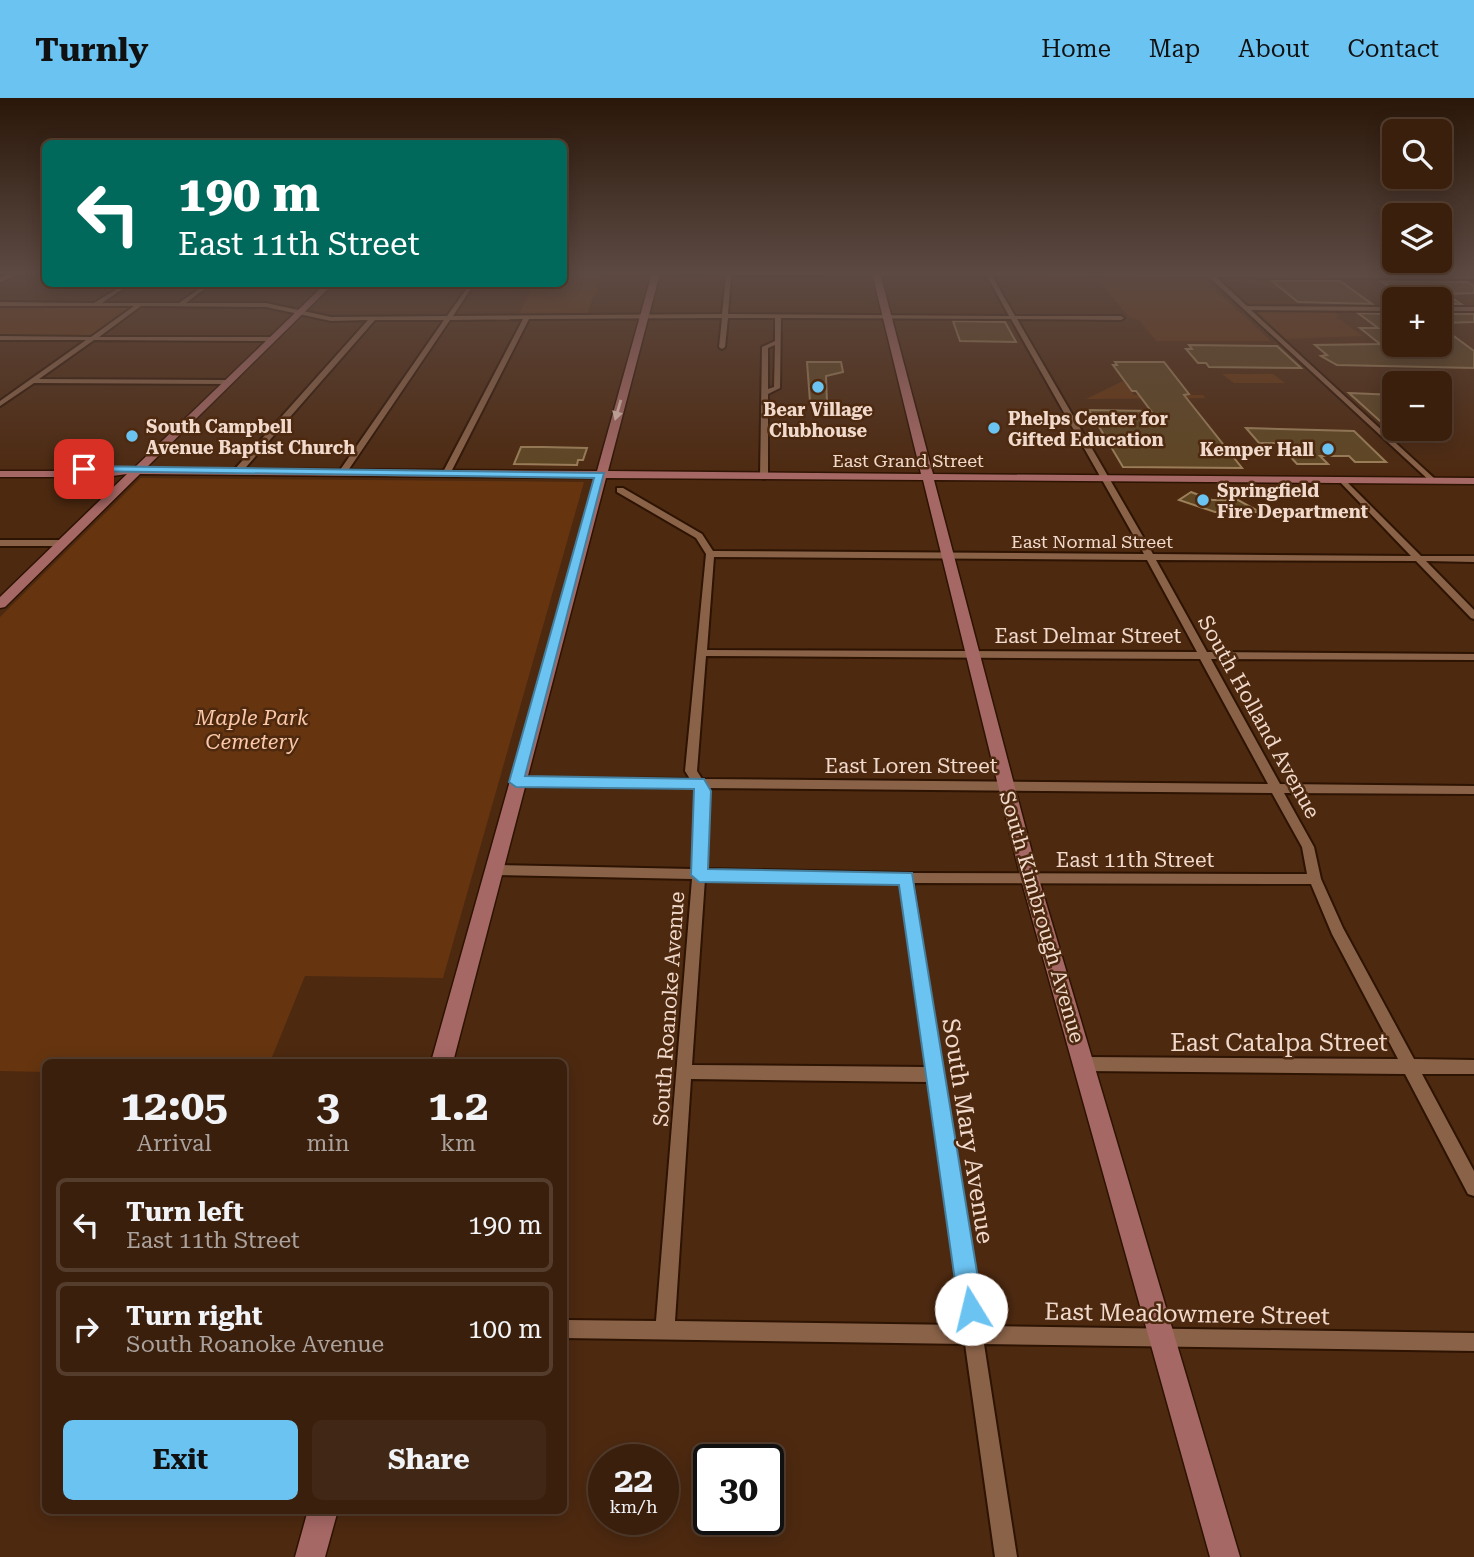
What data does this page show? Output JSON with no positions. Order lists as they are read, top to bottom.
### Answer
{
  "streets": {
    "main road": ["East Grand Street", "South Kimbrough Avenue"],
    "street": [
      "East Normal Street",
      "East Delmar Street",
      "South Holland Avenue",
      "East Loren Street",
      "East 11th Street",
      "South Roanoke Avenue",
      "East Catalpa Street",
      "South Mary Avenue",
      "East Meadowmere Street"
    ]
  },
  "crossings": [
    ["East Grand Street", "South Holland Avenue"],
    ["East Grand Street", "South Kimbrough Avenue"],
    ["East Normal Street", "South Holland Avenue"],
    ["East Normal Street", "South Kimbrough Avenue"],
    ["East Normal Street", "South Roanoke Avenue"],
    ["East Delmar Street", "South Holland Avenue"],
    ["East Delmar Street", "South Kimbrough Avenue"],
    ["East Delmar Street", "South Roanoke Avenue"],
    ["South Holland Avenue", "East Loren Street"],
    ["South Holland Avenue", "East 11th Street"],
    ["South Holland Avenue", "East Catalpa Street"],
    ["East Loren Street", "South Kimbrough Avenue"],
    ["East Loren Street", "South Roanoke Avenue"],
    ["East 11th Street", "South Kimbrough Avenue"],
    ["East 11th Street", "South Roanoke Avenue"],
    ["East 11th Street", "South Mary Avenue"],
    ["South Kimbrough Avenue", "East Catalpa Street"],
    ["South Kimbrough Avenue", "East Meadowmere Street"],
    ["South Roanoke Avenue", "East Meadowmere Street"],
    ["South Mary Avenue", "East Meadowmere Street"]
  ],
  "parks": ["Maple Park Cemetery"],
  "places": [
    "Bear Village Clubhouse",
    "Phelps Center for Gifted Education",
    "South Campbell Avenue Baptist Church",
    "Kemper Hall",
    "Springfield Fire Department"
  ],
  "page": {
    "header": "Turnly",
    "nav": [
      "Home",
      "Map",
      "About",
      "Contact"
    ],
    "map_buttons": ["+", "−"],
    "turn": ["190 m", "East 11th Street"],
    "eta": [
      "12:05",
      "Arrival",
      "3",
      "min",
      "1.2",
      "km"
    ],
    "list": [
      {
        "name": "Turn left",
        "note": "East 11th Street",
        "value": "190 m"
      },
      {
        "name": "Turn right",
        "note": "South Roanoke Avenue",
        "value": "100 m"
      }
    ],
    "buttons": ["Exit", "Share"],
    "speed": "22 km/h",
    "limit": "30"
  }
}
